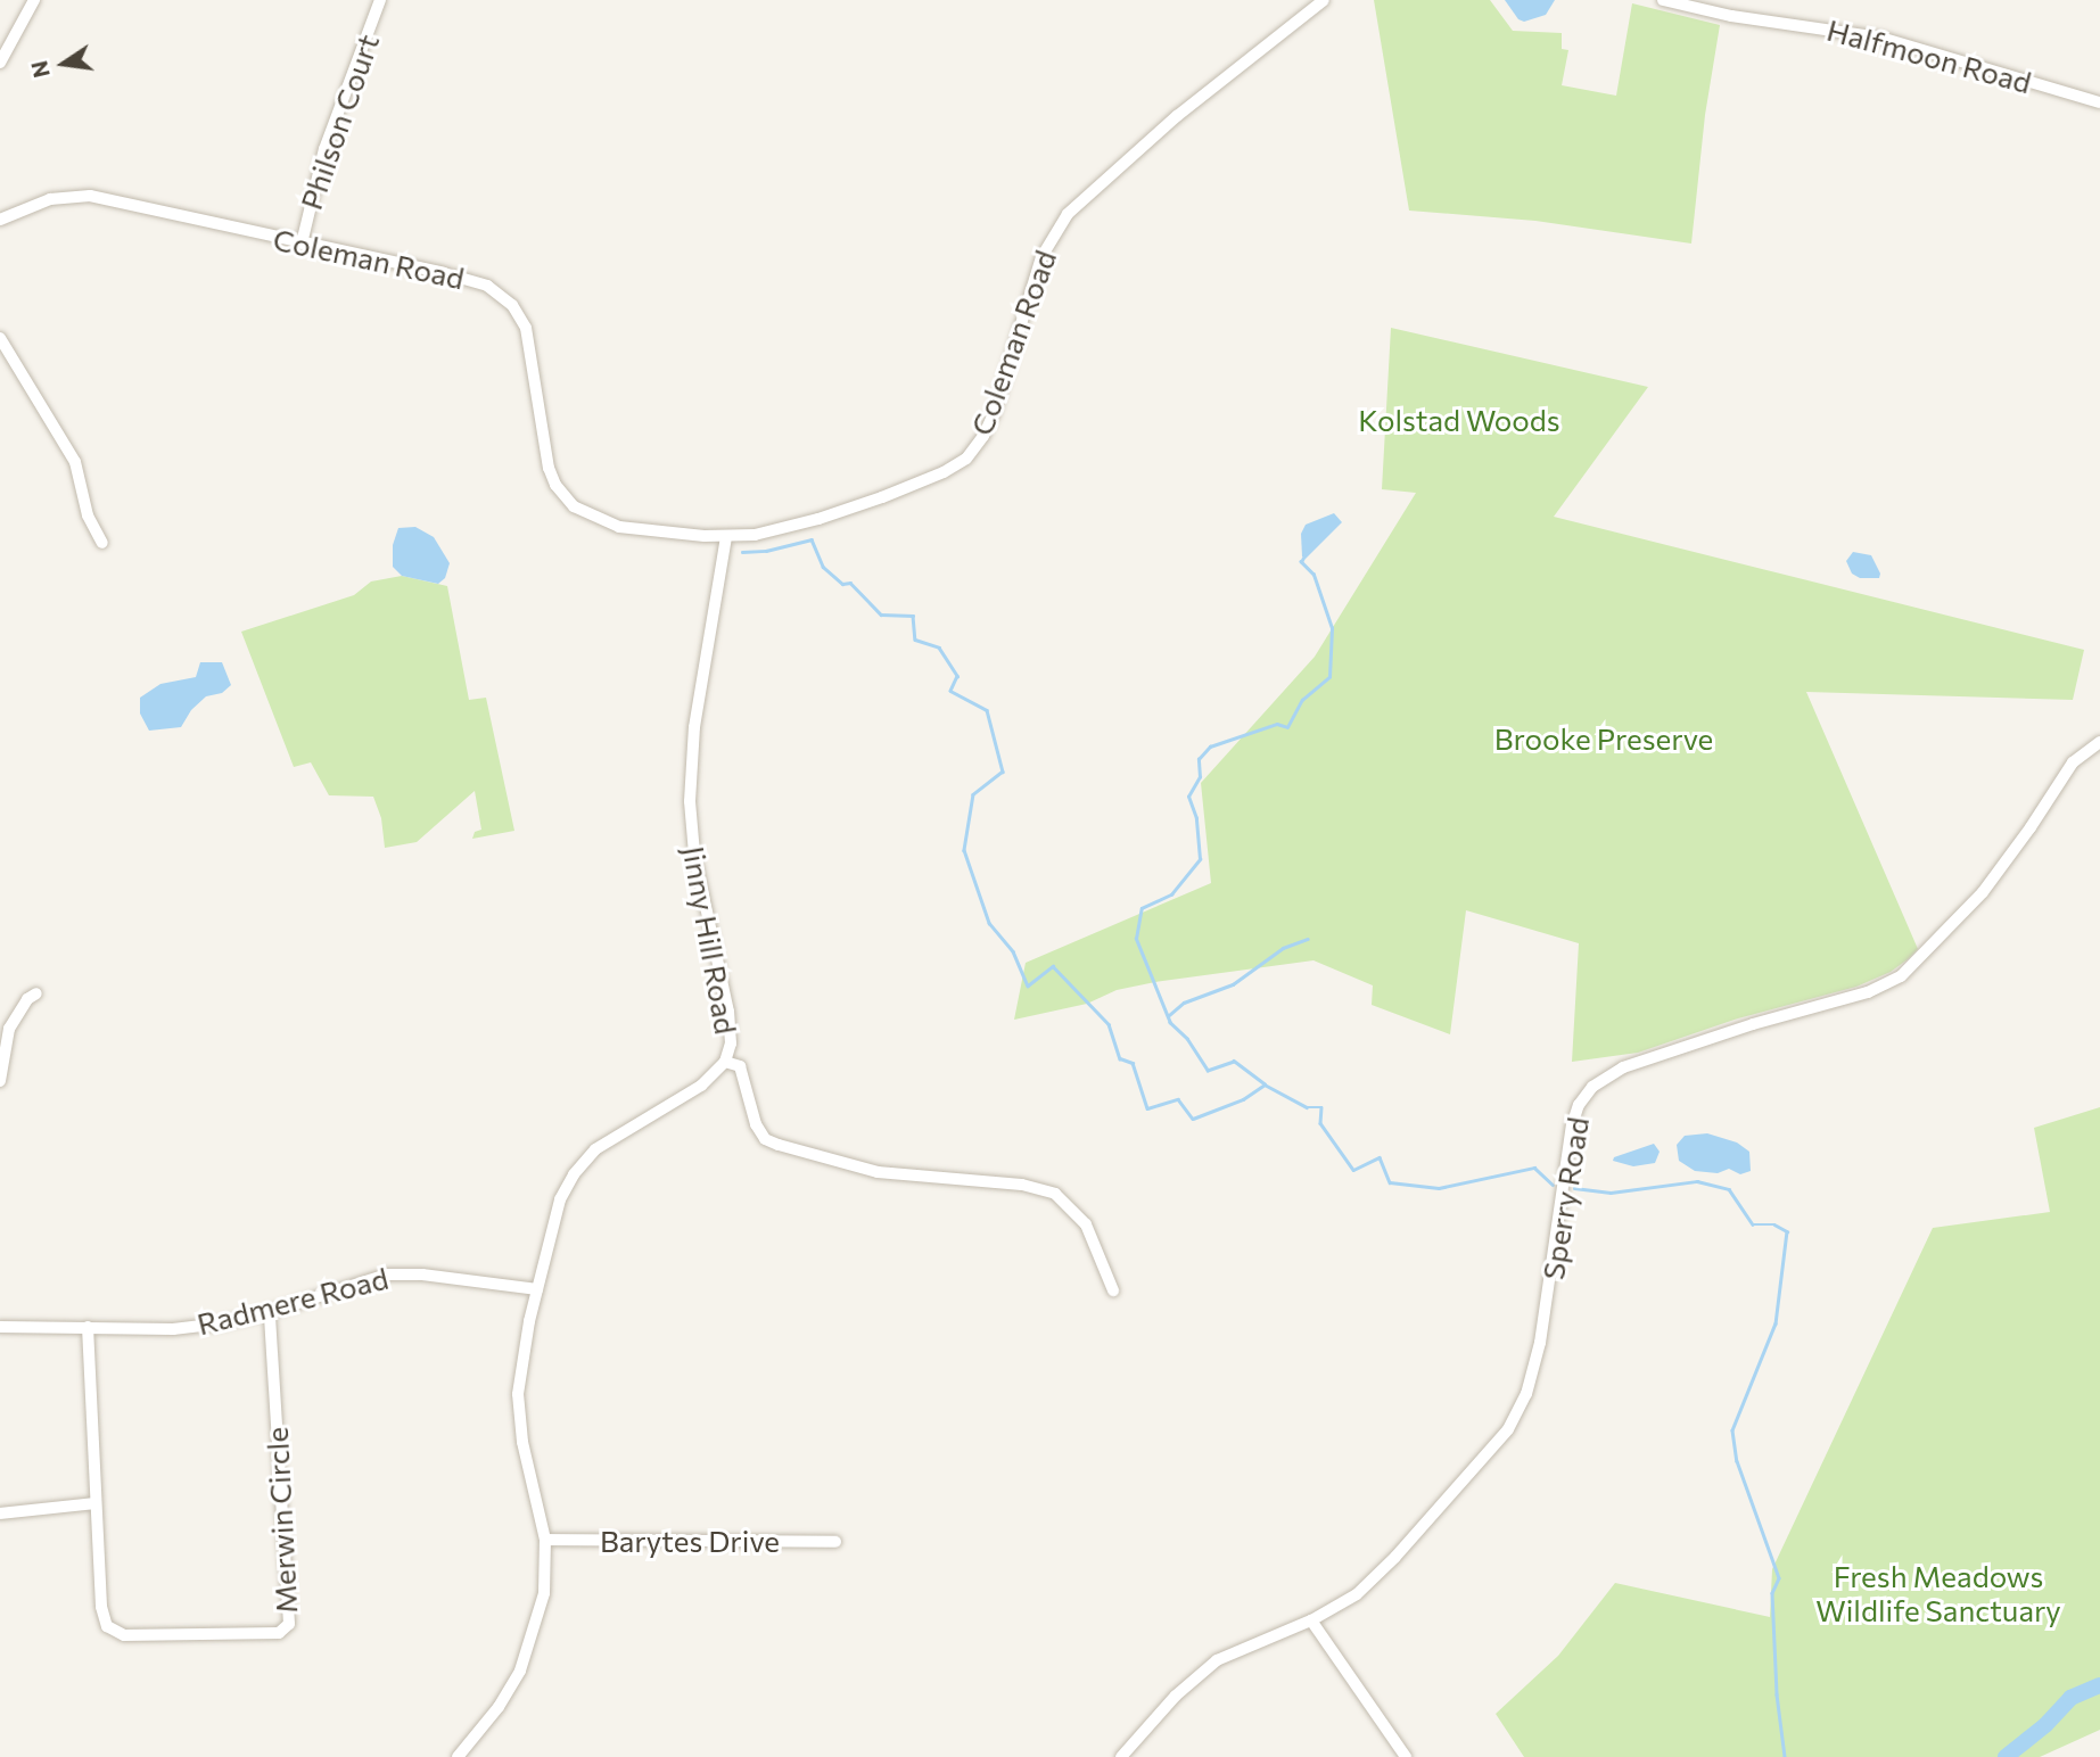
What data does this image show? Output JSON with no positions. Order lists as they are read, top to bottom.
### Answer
{
  "streets": {
    "street": [
      "Halfmoon Road",
      "Philson Court",
      "Coleman Road",
      "Jinny Hill Road",
      "Sperry Road",
      "Radmere Road",
      "Merwin Circle",
      "Barytes Drive"
    ]
  },
  "crossings": [
    ["Philson Court", "Coleman Road"],
    ["Coleman Road", "Jinny Hill Road"],
    ["Jinny Hill Road", "Radmere Road"],
    ["Jinny Hill Road", "Barytes Drive"],
    ["Radmere Road", "Merwin Circle"]
  ],
  "parks": ["Kolstad Woods", "Brooke Preserve", "Fresh Meadows Wildlife Sanctuary"],
  "north": "left"
}
